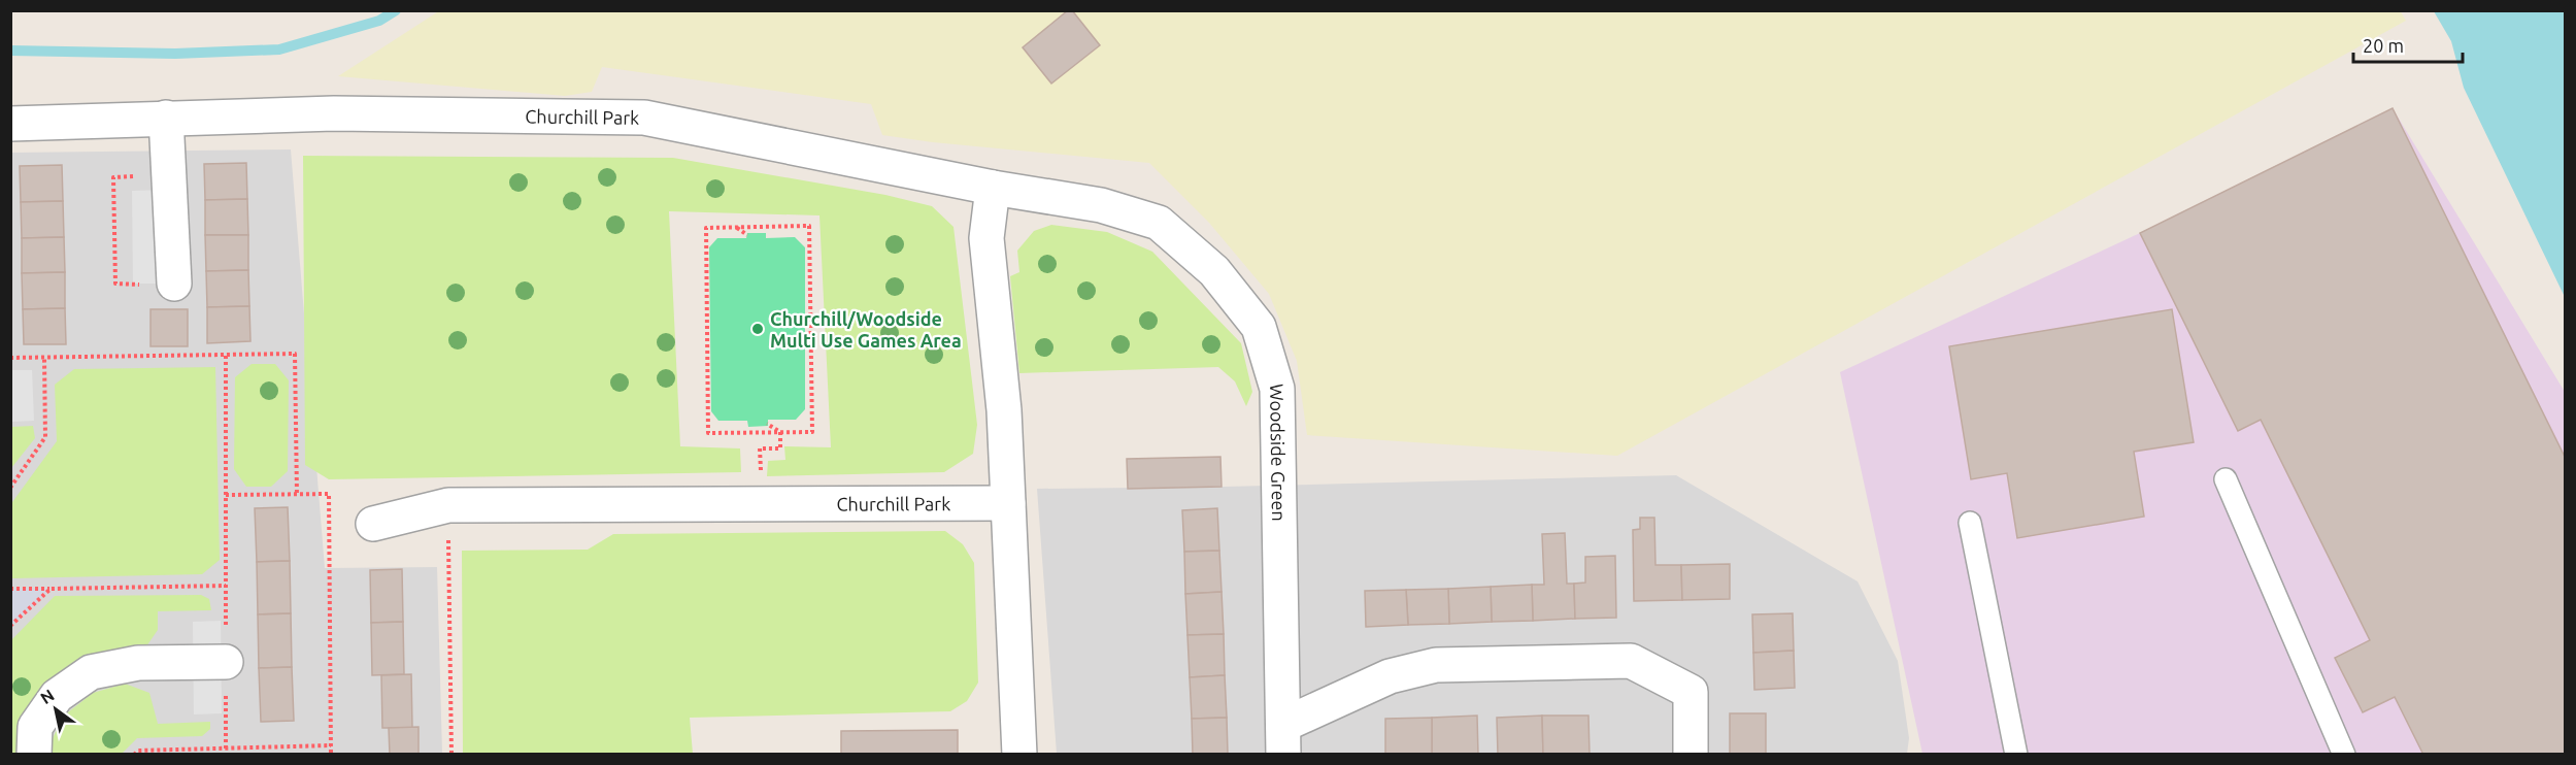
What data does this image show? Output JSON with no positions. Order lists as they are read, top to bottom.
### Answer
{
  "streets": {
    "street": ["Churchill Park", "Woodside Green"]
  },
  "crossings": [
    ["Churchill Park", "Woodside Green"]
  ],
  "places": ["Churchill/Woodside Multi Use Games Area"],
  "scale_bar": "20 m",
  "north": "top left"
}
